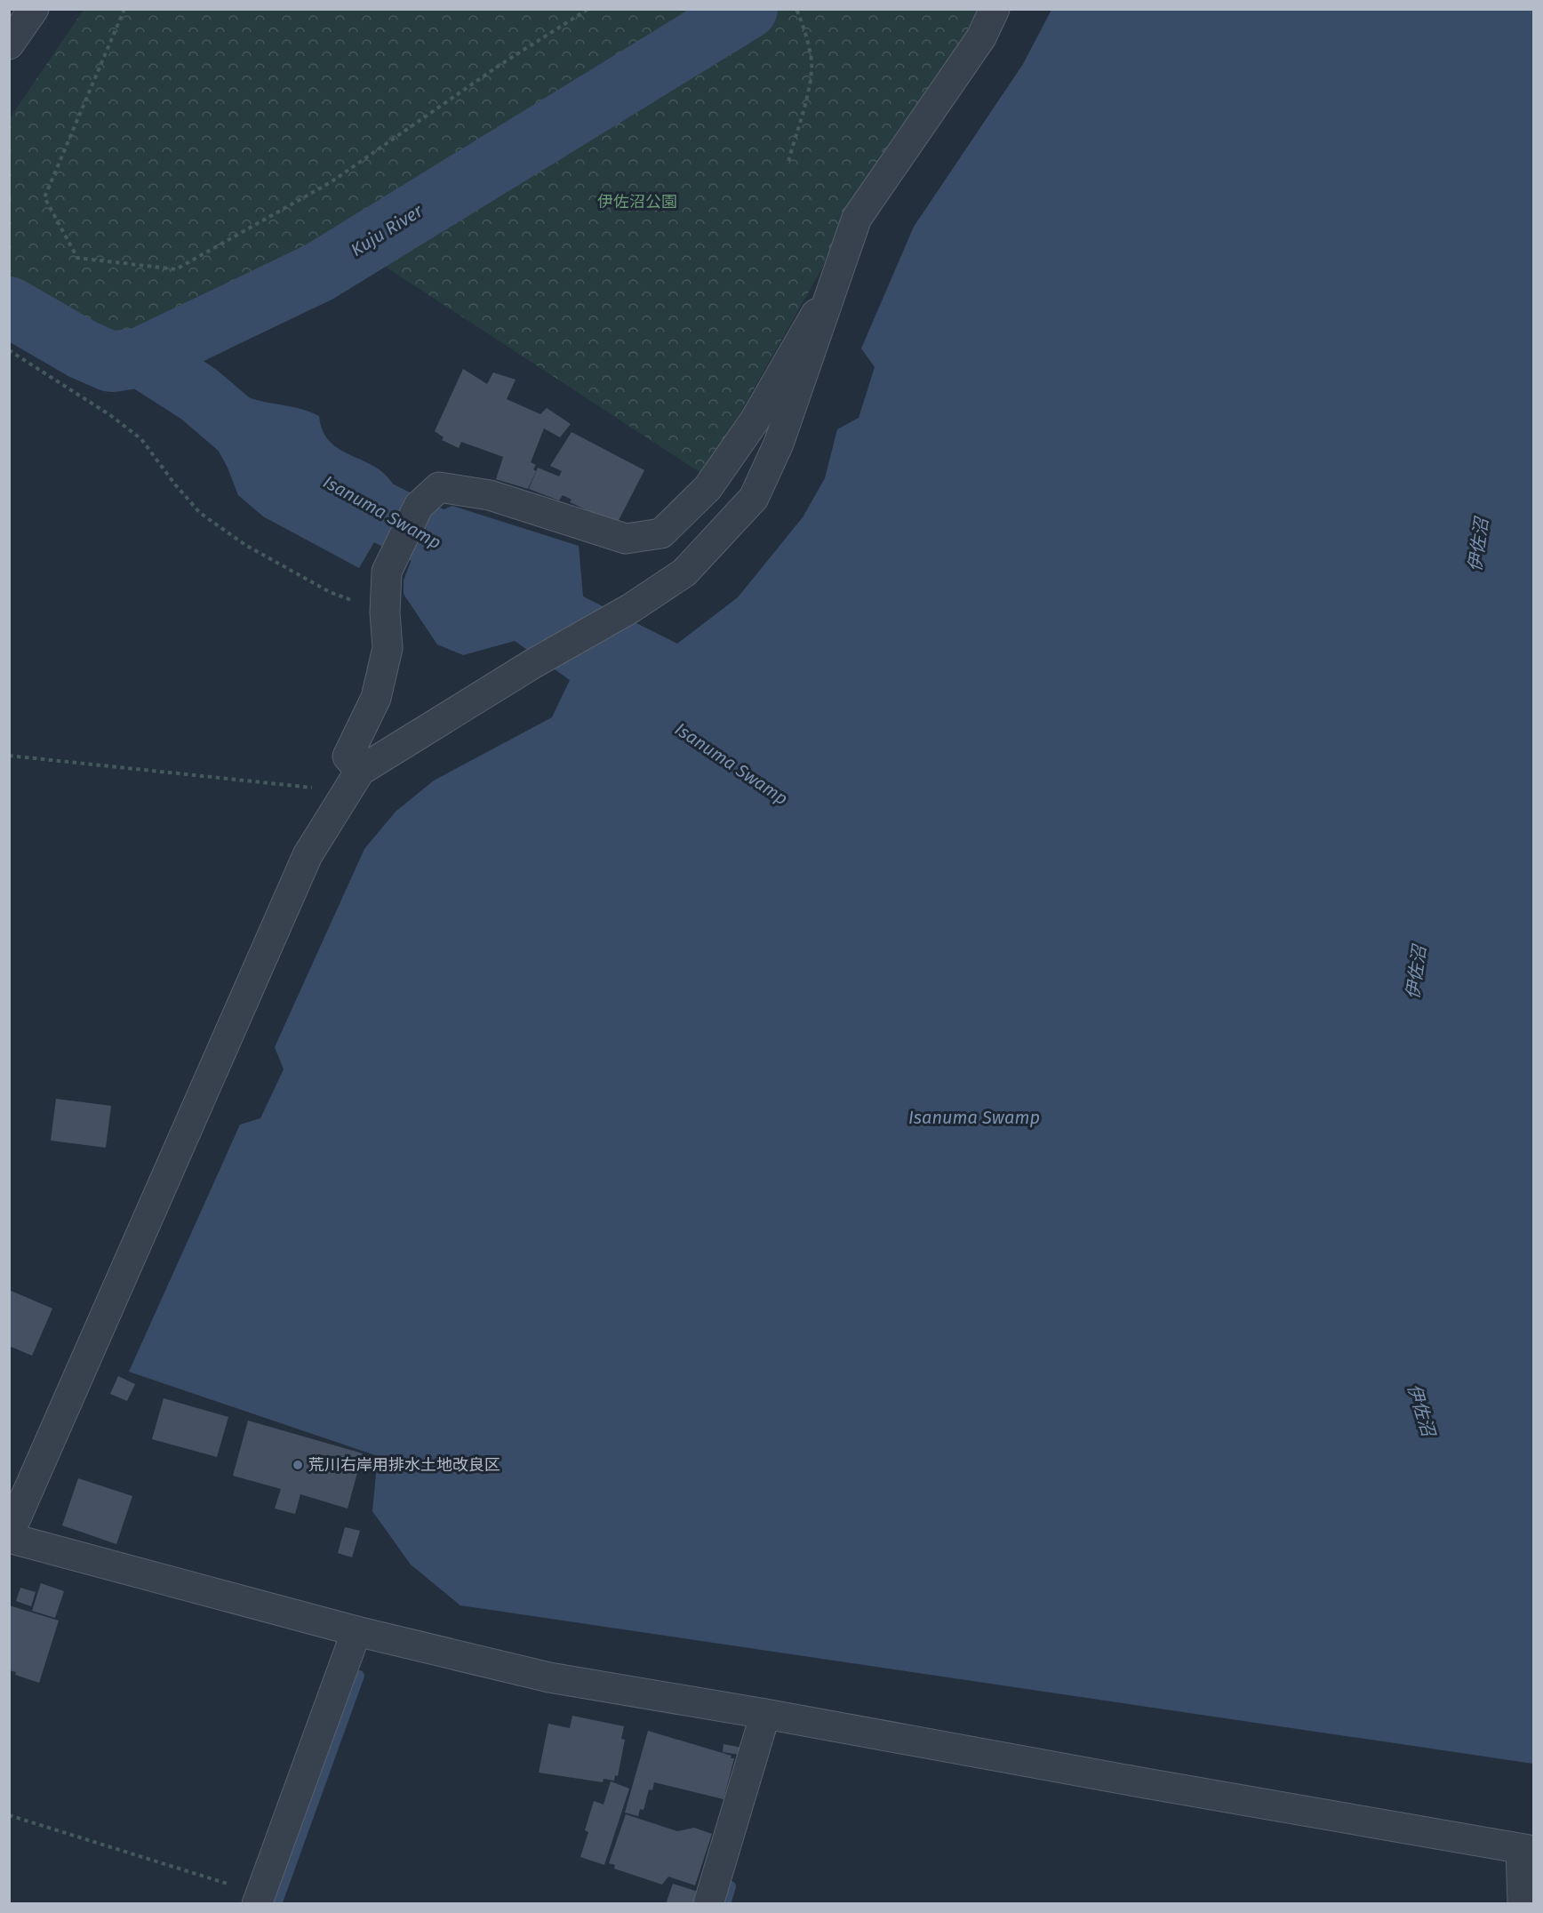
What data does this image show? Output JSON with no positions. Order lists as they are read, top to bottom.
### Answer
{
  "water": ["Kuju River", "Isanuma Swamp", "伊佐沼"],
  "parks": ["伊佐沼公園"],
  "places": ["荒川右岸用排水土地改良区"]
}
